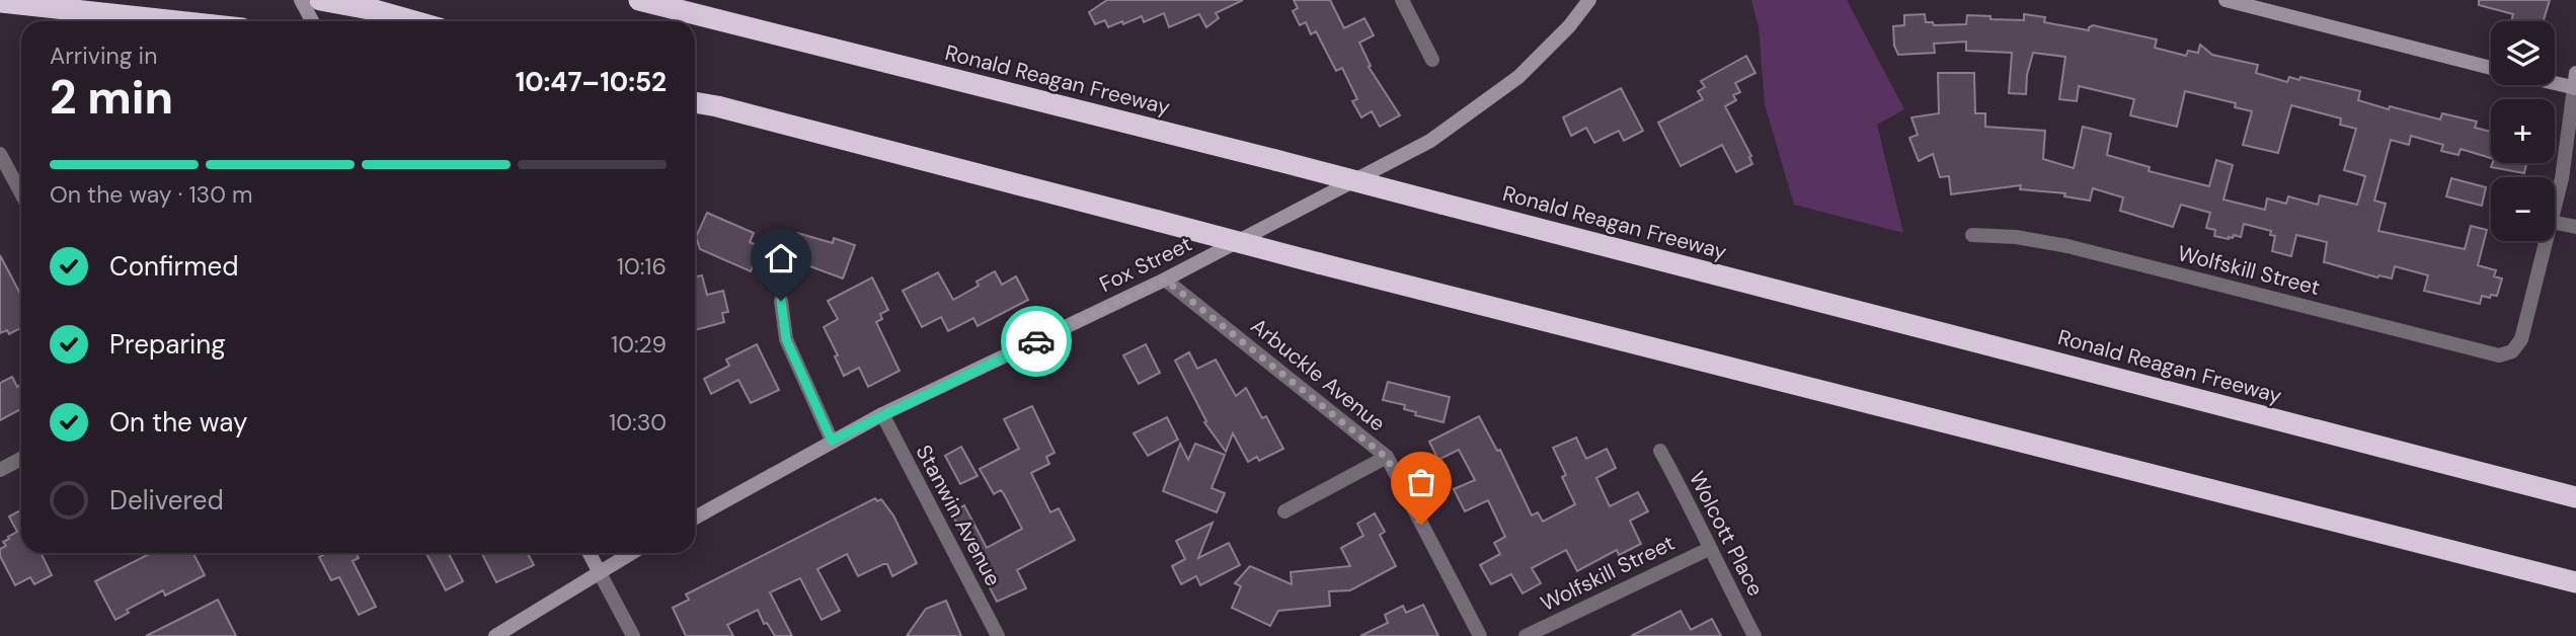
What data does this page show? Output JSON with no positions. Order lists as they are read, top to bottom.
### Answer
{
  "streets": {
    "highway": ["Ronald Reagan Freeway"],
    "main road": ["Fox Street"],
    "street": [
      "Wolfskill Street",
      "Arbuckle Avenue",
      "Stanwin Avenue",
      "Wolcott Place"
    ]
  },
  "crossings": [
    ["Fox Street", "Arbuckle Avenue"],
    ["Fox Street", "Stanwin Avenue"],
    ["Wolfskill Street", "Wolcott Place"]
  ],
  "page": {
    "map_buttons": ["+", "−"],
    "heading": ["2 min", "Arriving in", "10:47–10:52"],
    "bar": "On the way · 130 m",
    "list": [
      ["Confirmed", "10:16"],
      ["Preparing", "10:29"],
      ["On the way", "10:30"],
      "Delivered"
    ]
  }
}
